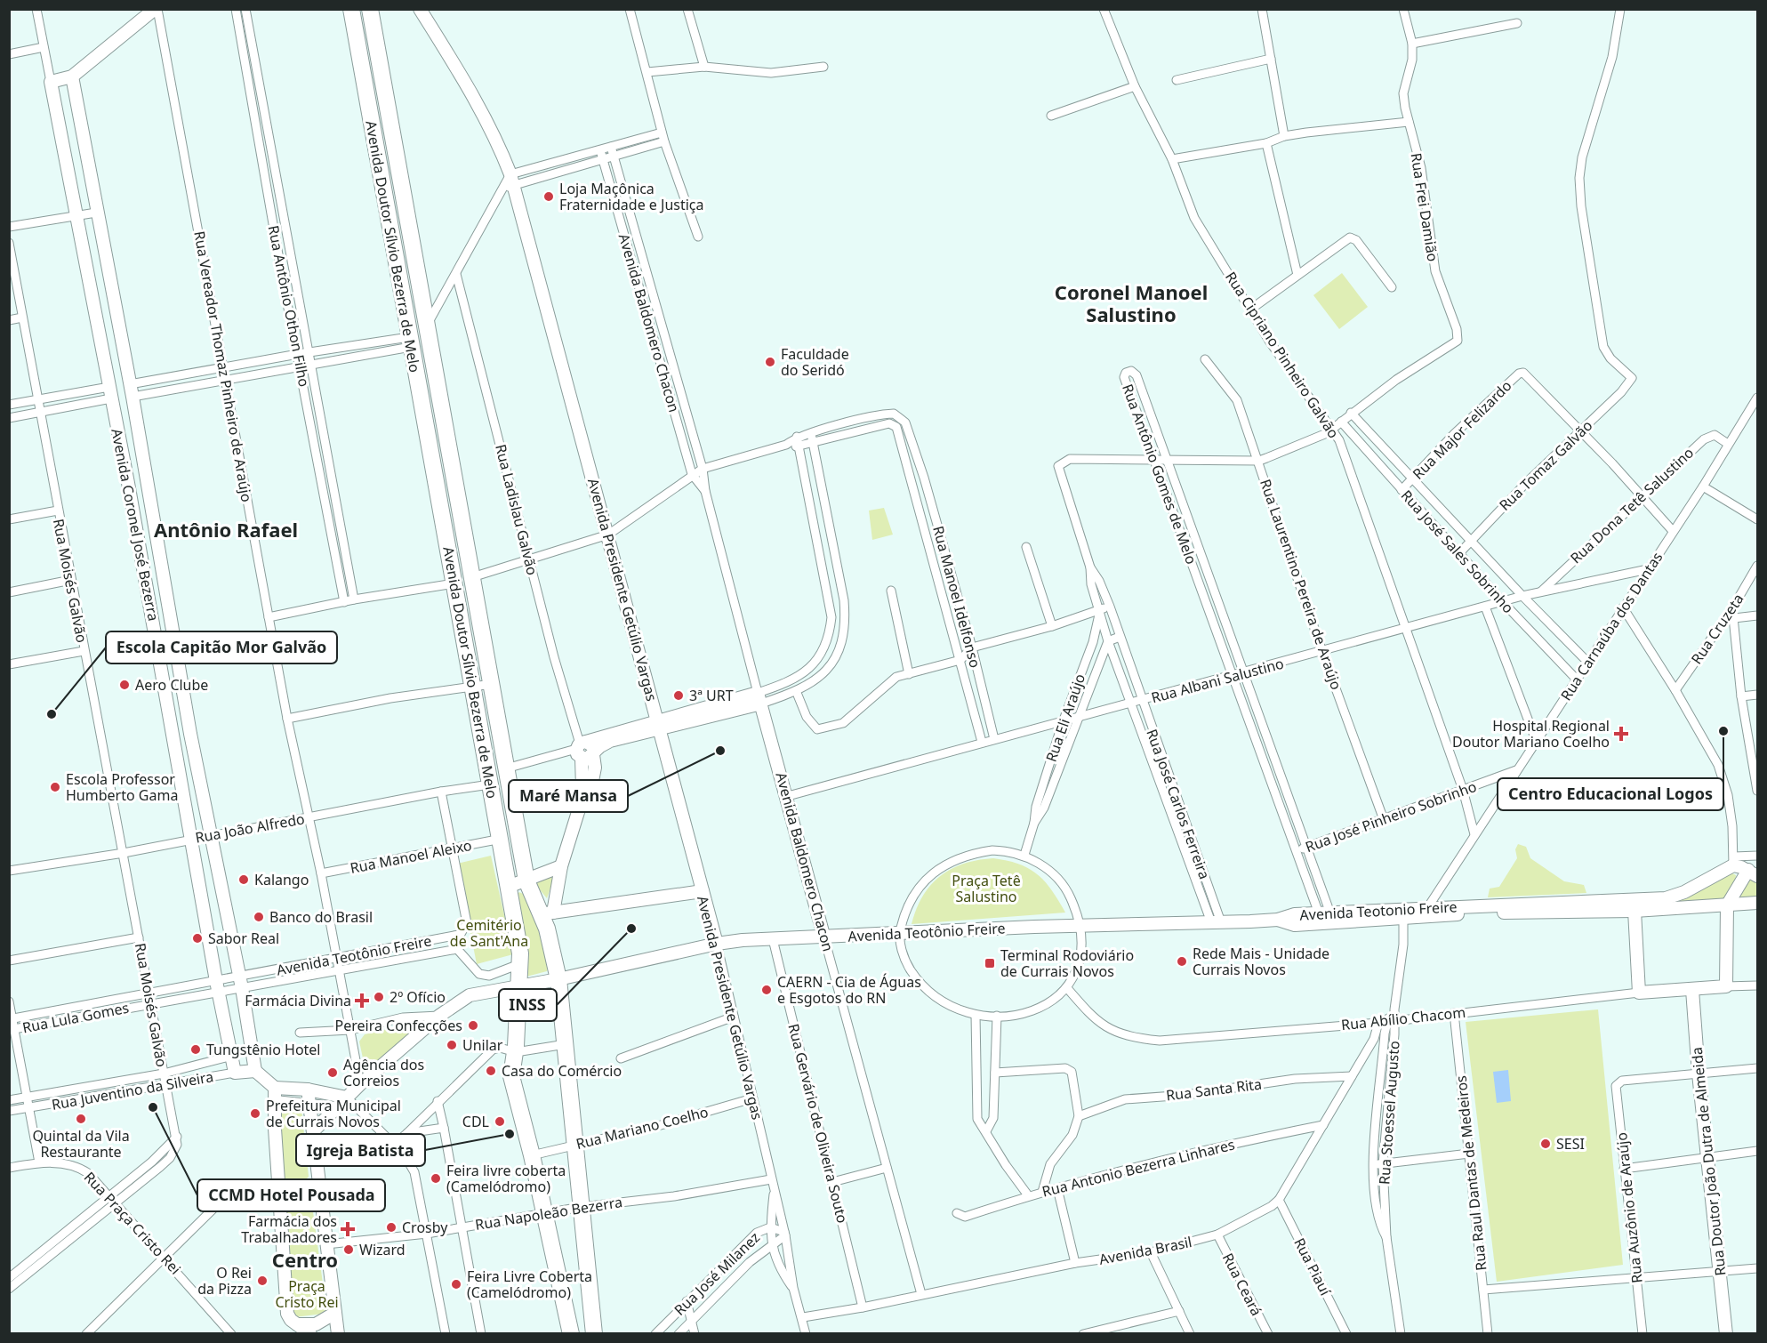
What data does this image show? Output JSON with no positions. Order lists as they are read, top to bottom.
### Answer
{
  "streets": {
    "highway": ["Avenida Doutor Sílvio Bezerra de Melo"],
    "street": [
      "Rua Frei Damião",
      "Rua Antônio Othon Filho",
      "Avenida Baldomero Chacon",
      "Rua Cipriano Pinheiro Galvão",
      "Rua Vereador Thomaz Pinheiro de Araújo",
      "Rua Major Felizardo",
      "Rua Tomaz Galvão",
      "Rua Antônio Gomes de Melo",
      "Rua Dona Tetê Salustino",
      "Rua Ladislau Galvão",
      "Avenida Coronel José Bezerra",
      "Rua José Sales Sobrinho",
      "Rua Moisés Galvão",
      "Rua Laurentino Pereira de Araújo",
      "Avenida Presidente Getúlio Vargas",
      "Rua Manoel Idelfonso",
      "Rua Carnaúba dos Dantas",
      "Rua Cruzeta",
      "Rua Albani Salustino",
      "Rua Eli Araújo",
      "Rua José Carlos Ferreira",
      "Rua José Pinheiro Sobrinho",
      "Rua João Alfredo",
      "Rua Manoel Aleixo",
      "Avenida Teotonio Freire",
      "Avenida Teotônio Freire",
      "Rua Lula Gomes",
      "Rua Abílio Chacom",
      "Rua Santa Rita",
      "Rua Juventino da Silveira",
      "Rua Stoessel Augusto",
      "Rua Gervário de Oliveira Souto",
      "Rua Mariano Coelho",
      "Rua Doutor João Dutra de Almeida",
      "Rua Antonio Bezerra Linhares",
      "Rua Raul Dantas de Medeiros",
      "Rua Auzônio de Araújo",
      "Rua Napoleão Bezerra",
      "Rua Praça Cristo Rei",
      "Avenida Brasil",
      "Rua Piauí",
      "Rua José Milanez",
      "Rua Ceará"
    ]
  },
  "crossings": [
    ["Rua Frei Damião", "Rua José Sales Sobrinho"],
    ["Avenida Doutor Sílvio Bezerra de Melo", "Rua João Alfredo"],
    ["Avenida Doutor Sílvio Bezerra de Melo", "Rua Manoel Aleixo"],
    ["Avenida Doutor Sílvio Bezerra de Melo", "Avenida Teotônio Freire"],
    ["Avenida Doutor Sílvio Bezerra de Melo", "Rua Mariano Coelho"],
    ["Avenida Doutor Sílvio Bezerra de Melo", "Rua Napoleão Bezerra"],
    ["Avenida Baldomero Chacon", "Rua Albani Salustino"],
    ["Avenida Baldomero Chacon", "Avenida Teotônio Freire"],
    ["Avenida Baldomero Chacon", "Avenida Brasil"],
    ["Rua Cipriano Pinheiro Galvão", "Rua Carnaúba dos Dantas"],
    ["Rua Cipriano Pinheiro Galvão", "Rua Albani Salustino"],
    ["Rua Cipriano Pinheiro Galvão", "Rua José Pinheiro Sobrinho"],
    ["Rua Vereador Thomaz Pinheiro de Araújo", "Rua João Alfredo"],
    ["Rua Vereador Thomaz Pinheiro de Araújo", "Rua Manoel Aleixo"],
    ["Rua Vereador Thomaz Pinheiro de Araújo", "Avenida Teotônio Freire"],
    ["Rua Vereador Thomaz Pinheiro de Araújo", "Rua Lula Gomes"],
    ["Rua Major Felizardo", "Rua Tomaz Galvão"],
    ["Rua Major Felizardo", "Rua José Sales Sobrinho"],
    ["Rua Tomaz Galvão", "Rua José Sales Sobrinho"],
    ["Rua Antônio Gomes de Melo", "Rua Albani Salustino"],
    ["Rua Antônio Gomes de Melo", "Rua José Carlos Ferreira"],
    ["Rua Antônio Gomes de Melo", "Rua José Pinheiro Sobrinho"],
    ["Rua Antônio Gomes de Melo", "Avenida Teotonio Freire"],
    ["Rua Dona Tetê Salustino", "Rua Carnaúba dos Dantas"],
    ["Rua Dona Tetê Salustino", "Rua Albani Salustino"],
    ["Avenida Coronel José Bezerra", "Rua João Alfredo"],
    ["Avenida Coronel José Bezerra", "Avenida Teotônio Freire"],
    ["Avenida Coronel José Bezerra", "Rua Lula Gomes"],
    ["Avenida Coronel José Bezerra", "Rua Juventino da Silveira"],
    ["Rua José Sales Sobrinho", "Rua Carnaúba dos Dantas"],
    ["Rua José Sales Sobrinho", "Rua Albani Salustino"],
    ["Rua Moisés Galvão", "Rua João Alfredo"],
    ["Rua Moisés Galvão", "Rua Lula Gomes"],
    ["Rua Moisés Galvão", "Rua Juventino da Silveira"],
    ["Rua Moisés Galvão", "Rua Praça Cristo Rei"],
    ["Rua Laurentino Pereira de Araújo", "Rua Albani Salustino"],
    ["Rua Laurentino Pereira de Araújo", "Rua José Pinheiro Sobrinho"],
    ["Avenida Presidente Getúlio Vargas", "Avenida Teotônio Freire"],
    ["Avenida Presidente Getúlio Vargas", "Rua Mariano Coelho"],
    ["Avenida Presidente Getúlio Vargas", "Rua Napoleão Bezerra"],
    ["Avenida Presidente Getúlio Vargas", "Avenida Brasil"],
    ["Avenida Presidente Getúlio Vargas", "Rua José Milanez"],
    ["Rua Manoel Idelfonso", "Rua Albani Salustino"],
    ["Rua Carnaúba dos Dantas", "Rua Albani Salustino"],
    ["Rua Carnaúba dos Dantas", "Rua José Pinheiro Sobrinho"],
    ["Rua Carnaúba dos Dantas", "Avenida Teotonio Freire"],
    ["Rua Albani Salustino", "Rua Eli Araújo"],
    ["Rua Albani Salustino", "Rua José Carlos Ferreira"],
    ["Rua Eli Araújo", "Rua José Carlos Ferreira"],
    ["Rua José Carlos Ferreira", "Avenida Teotônio Freire"],
    ["Avenida Teotonio Freire", "Avenida Teotônio Freire"],
    ["Avenida Teotonio Freire", "Avenida Brasil"],
    ["Avenida Teotônio Freire", "Rua Lula Gomes"],
    ["Avenida Teotônio Freire", "Rua Gervário de Oliveira Souto"],
    ["Rua Abílio Chacom", "Rua Stoessel Augusto"],
    ["Rua Abílio Chacom", "Rua Doutor João Dutra de Almeida"],
    ["Rua Abílio Chacom", "Rua Raul Dantas de Medeiros"],
    ["Rua Abílio Chacom", "Avenida Brasil"],
    ["Rua Santa Rita", "Avenida Brasil"],
    ["Rua Stoessel Augusto", "Avenida Brasil"],
    ["Rua Gervário de Oliveira Souto", "Avenida Brasil"],
    ["Rua Doutor João Dutra de Almeida", "Rua Auzônio de Araújo"],
    ["Rua Antonio Bezerra Linhares", "Avenida Brasil"],
    ["Avenida Brasil", "Rua Piauí"],
    ["Avenida Brasil", "Rua Ceará"]
  ],
  "districts": ["Coronel Manoel Salustino", "Antônio Rafael", "Centro"],
  "parks": ["Praça Tetê Salustino", "Cemitério de Sant'Ana", "Praça Cristo Rei"],
  "places": {
    "other": [
      "Loja Maçônica Fraternidade e Justiça",
      "Faculdade do Seridó",
      "Aero Clube",
      "3ª URT",
      "Escola Capitão Mor Galvão",
      "Centro Educacional Logos",
      "Maré Mansa",
      "Escola Professor Humberto Gama",
      "Kalango",
      "Banco do Brasil",
      "INSS",
      "Sabor Real",
      "Rede Mais - Unidade Currais Novos",
      "CAERN - Cia de Águas e Esgotos do RN",
      "2º Ofício",
      "Pereira Confecções",
      "Unilar",
      "Tungstênio Hotel",
      "Casa do Comércio",
      "Agência dos Correios",
      "CCMD Hotel Pousada",
      "Prefeitura Municipal de Currais Novos",
      "Quintal da Vila Restaurante",
      "CDL",
      "Igreja Batista",
      "SESI",
      "Feira livre coberta (Camelódromo)",
      "Crosby",
      "Wizard",
      "O Rei da Pizza",
      "Feira Livre Coberta (Camelódromo)"
    ],
    "health": ["Hospital Regional Doutor Mariano Coelho", "Farmácia Divina", "Farmácia dos Trabalhadores"],
    "transit": ["Terminal Rodoviário de Currais Novos"]
  }
}
